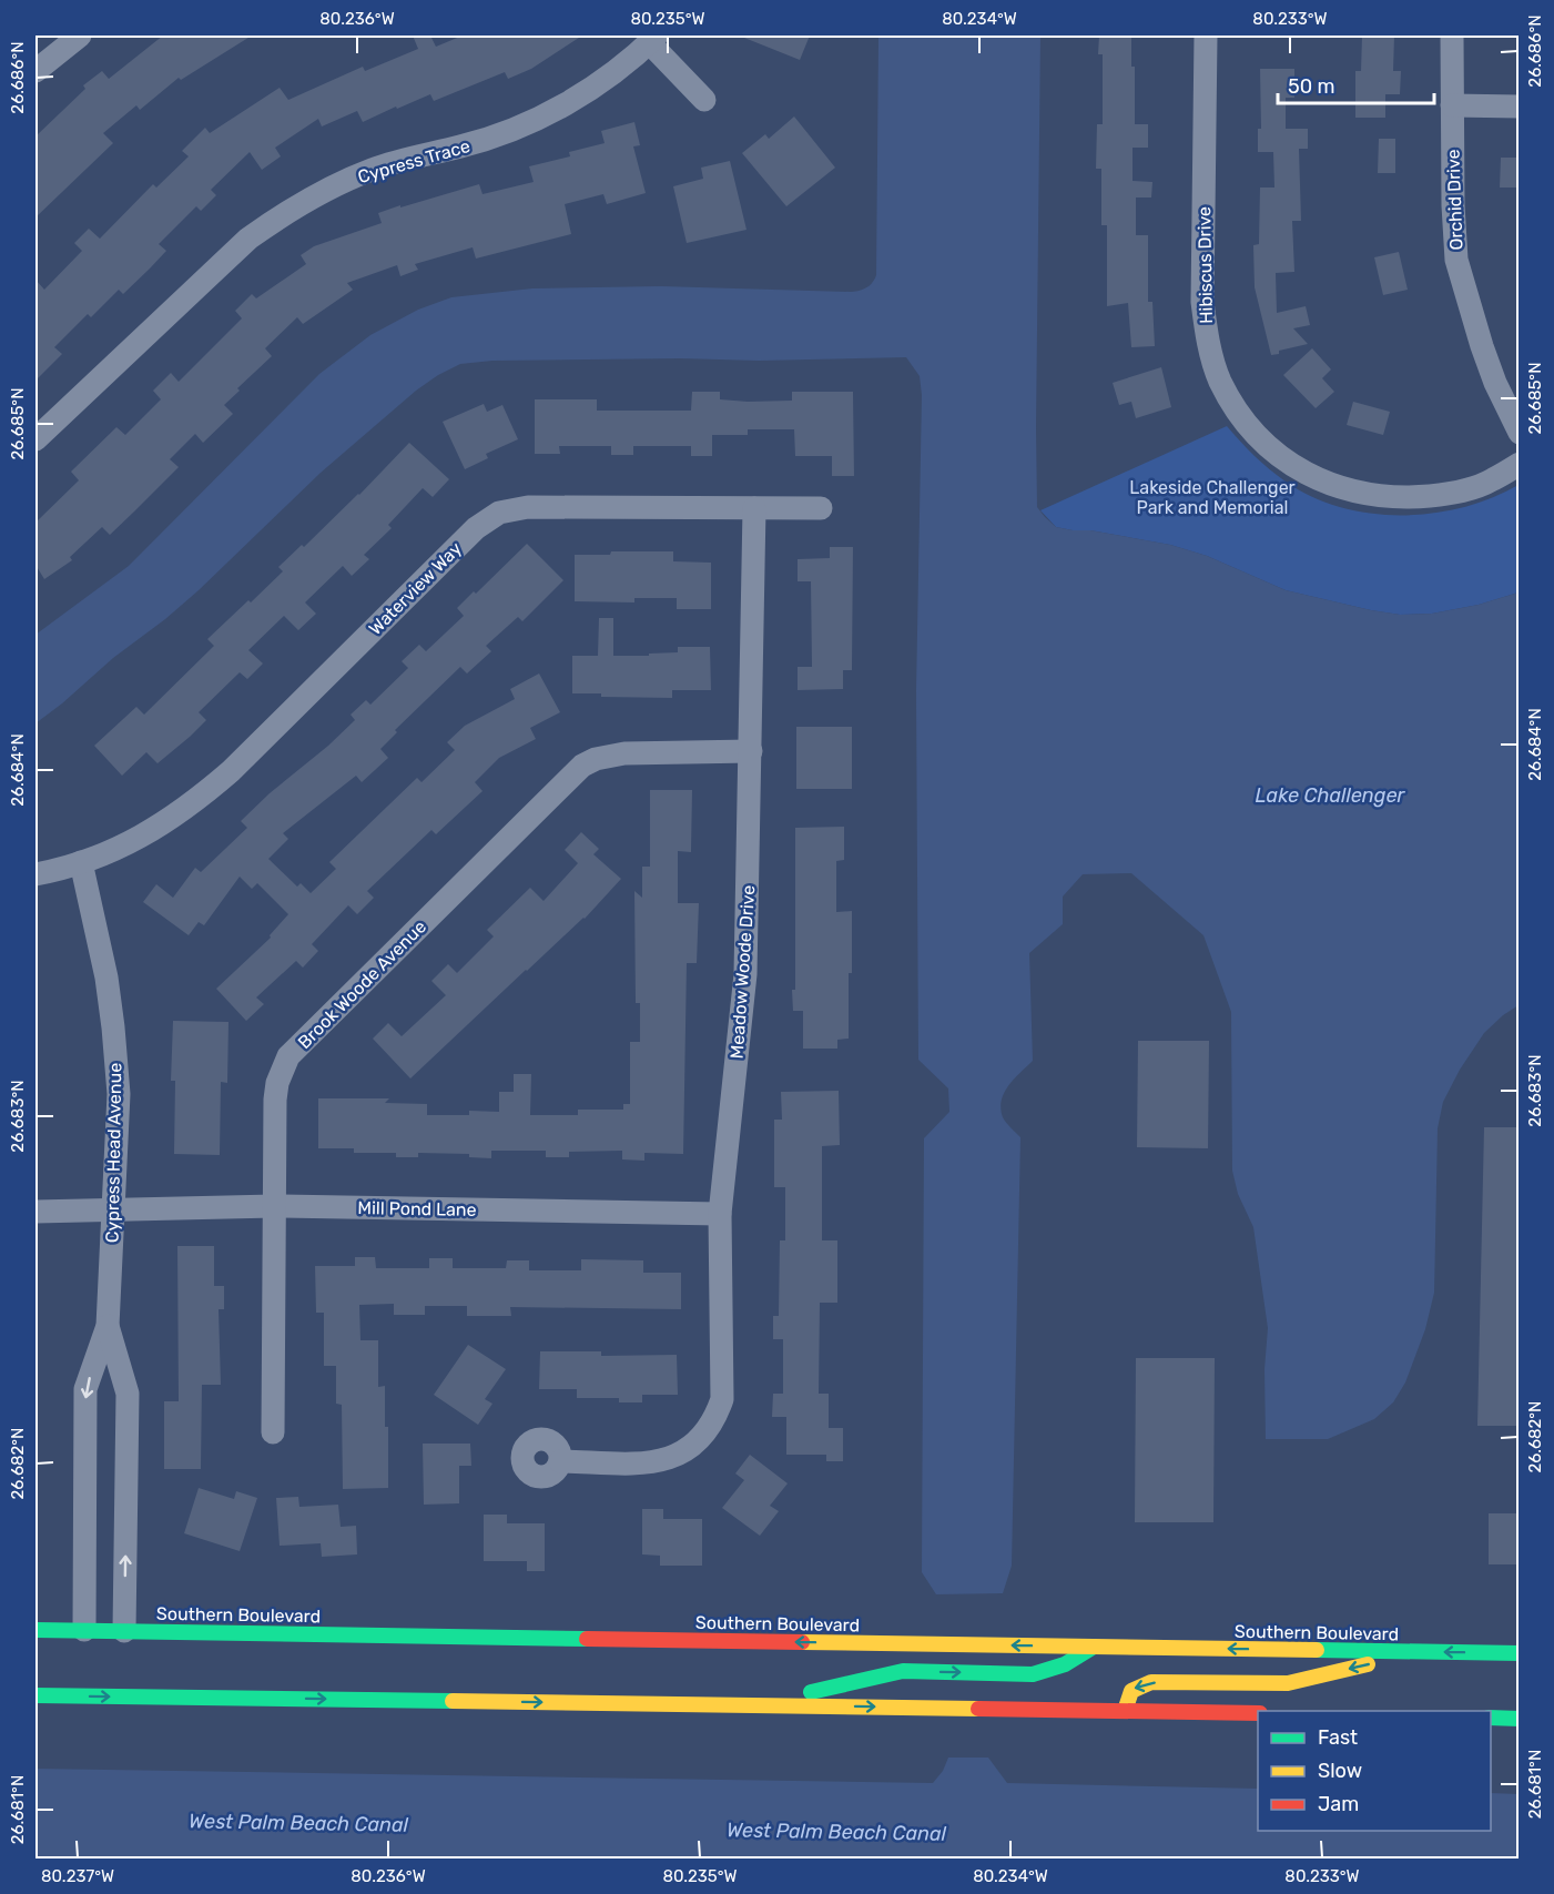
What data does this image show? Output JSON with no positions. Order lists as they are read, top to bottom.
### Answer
{
  "streets": {
    "highway": ["Southern Boulevard"],
    "street": [
      "Cypress Trace",
      "Orchid Drive",
      "Hibiscus Drive",
      "Waterview Way",
      "Meadow Woode Drive",
      "Brook Woode Avenue",
      "Cypress Head Avenue",
      "Mill Pond Lane"
    ]
  },
  "crossings": [
    ["Waterview Way", "Meadow Woode Drive"],
    ["Waterview Way", "Cypress Head Avenue"],
    ["Meadow Woode Drive", "Brook Woode Avenue"],
    ["Meadow Woode Drive", "Mill Pond Lane"],
    ["Brook Woode Avenue", "Mill Pond Lane"],
    ["Cypress Head Avenue", "Mill Pond Lane"],
    ["Cypress Head Avenue", "Southern Boulevard"]
  ],
  "water": ["Lake Challenger", "West Palm Beach Canal"],
  "parks": ["Lakeside Challenger Park and Memorial"],
  "legend": ["Fast", "Slow", "Jam"],
  "scale_bar": "50 m",
  "coordinates": [
    "80.236°W",
    "80.235°W",
    "80.234°W",
    "80.233°W",
    "26.686°N",
    "26.685°N",
    "26.684°N",
    "26.683°N",
    "26.682°N",
    "26.681°N",
    "80.237°W"
  ]
}
